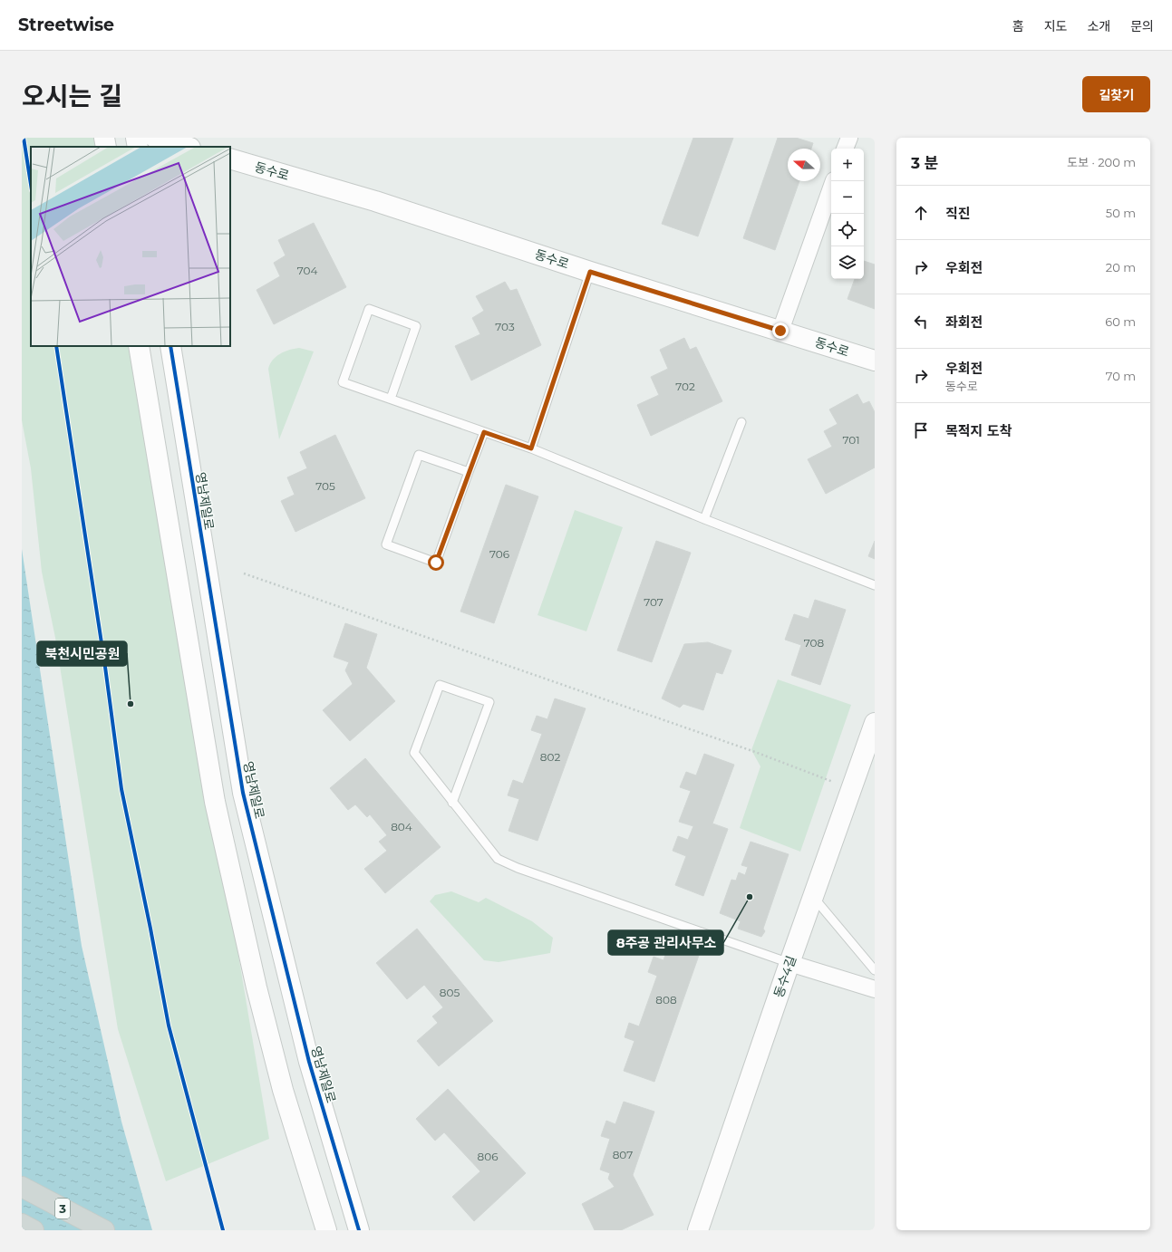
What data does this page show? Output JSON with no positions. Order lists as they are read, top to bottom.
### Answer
{
  "streets": {
    "main road": ["3"],
    "street": ["동수로", "영남제일로", "동수4길"]
  },
  "places": ["북천시민공원", "8주공 관리사무소"],
  "house_numbers": [
    "704",
    "703",
    "702",
    "701",
    "705",
    "706",
    "707",
    "708",
    "802",
    "804",
    "805",
    "808",
    "807",
    "806"
  ],
  "north": "left",
  "page": {
    "header": "Streetwise",
    "nav": [
      "홈",
      "지도",
      "소개",
      "문의"
    ],
    "title": "오시는 길",
    "buttons": "길찾기",
    "heading": ["3 분", "도보 · 200 m"],
    "map_buttons": ["+", "−"],
    "list": [
      ["직진", "50 m"],
      ["우회전", "20 m"],
      ["좌회전", "60 m"],
      ["우회전", "동수로", "70 m"],
      "목적지 도착"
    ]
  }
}
